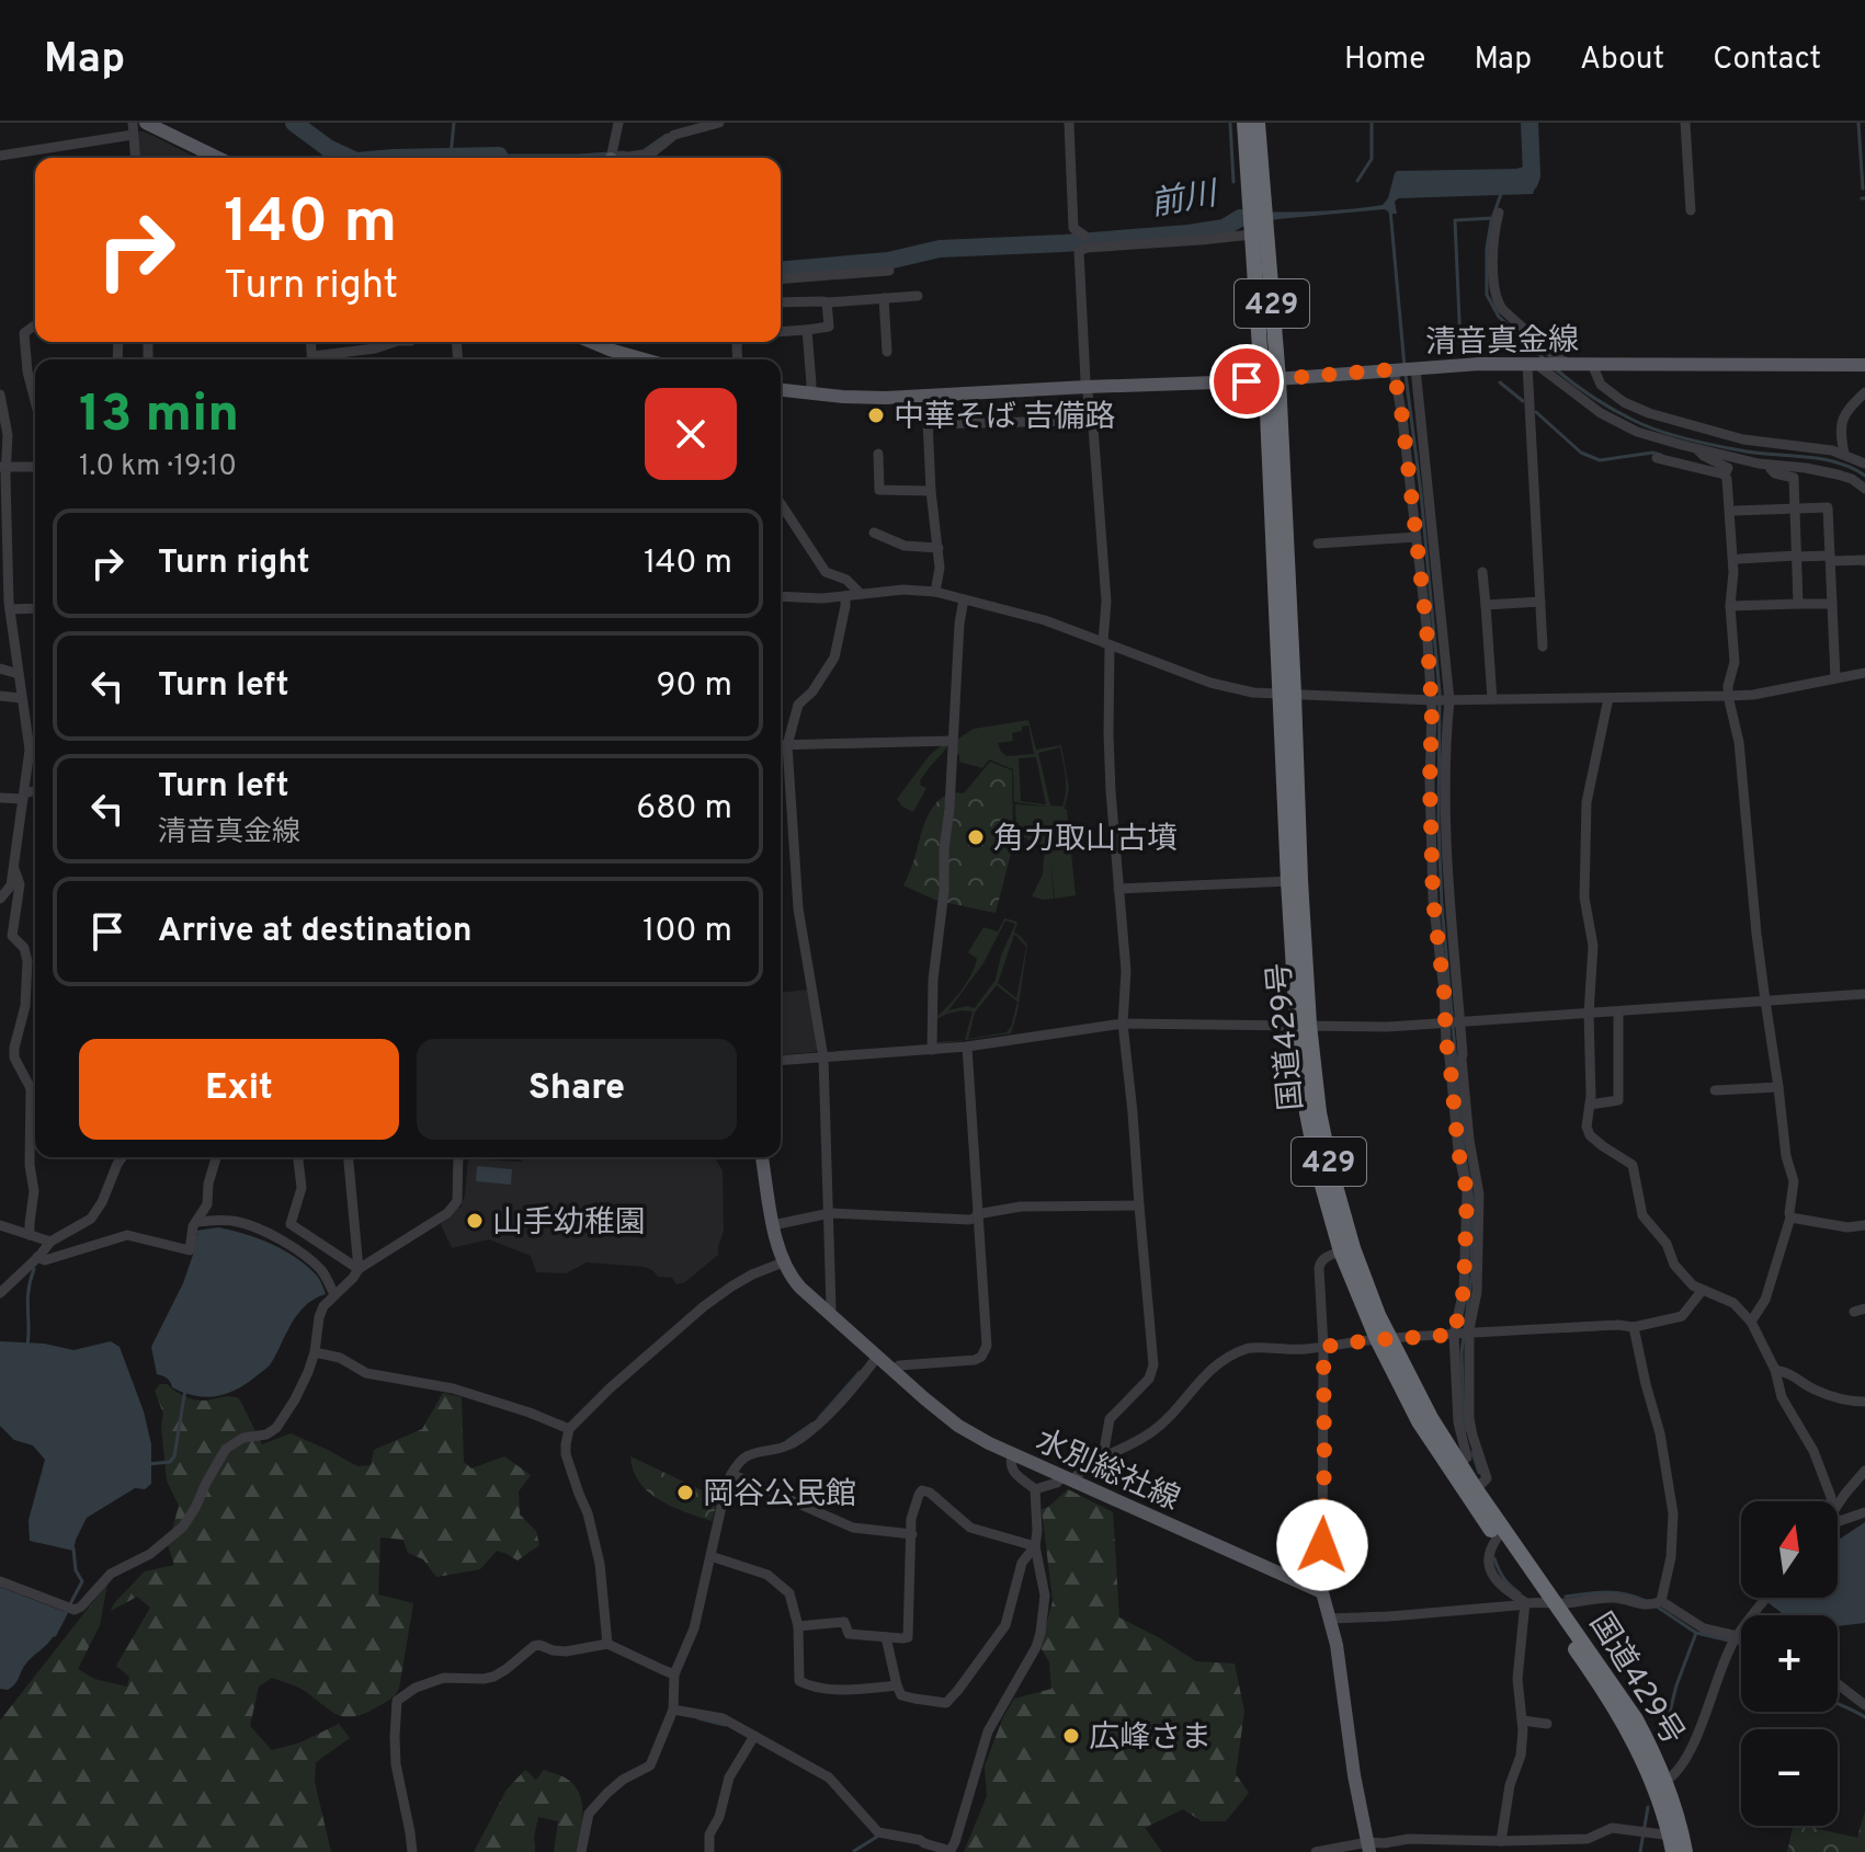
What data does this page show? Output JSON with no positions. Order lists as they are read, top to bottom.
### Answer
{
  "streets": {
    "highway": ["429", "国道429号"],
    "main road": ["清音真金線", "水別総社線"]
  },
  "crossings": [
    ["清音真金線", "国道429号"]
  ],
  "water": ["前川"],
  "places": [
    "中華そば 吉備路",
    "角力取山古墳",
    "山手幼稚園",
    "岡谷公民館",
    "広峰さま"
  ],
  "north": "top",
  "page": {
    "header": "Map",
    "nav": [
      "Home",
      "Map",
      "About",
      "Contact"
    ],
    "turn": ["140 m", "Turn right"],
    "heading": ["13 min", "1.0 km · 19:10"],
    "list": [
      {
        "name": "Turn right",
        "value": "140 m"
      },
      {
        "name": "Turn left",
        "value": "90 m"
      },
      {
        "name": "Turn left",
        "note": "清音真金線",
        "value": "680 m"
      },
      {
        "name": "Arrive at destination",
        "value": "100 m"
      }
    ],
    "buttons": ["Exit", "Share"],
    "map_buttons": ["+", "−"]
  }
}
